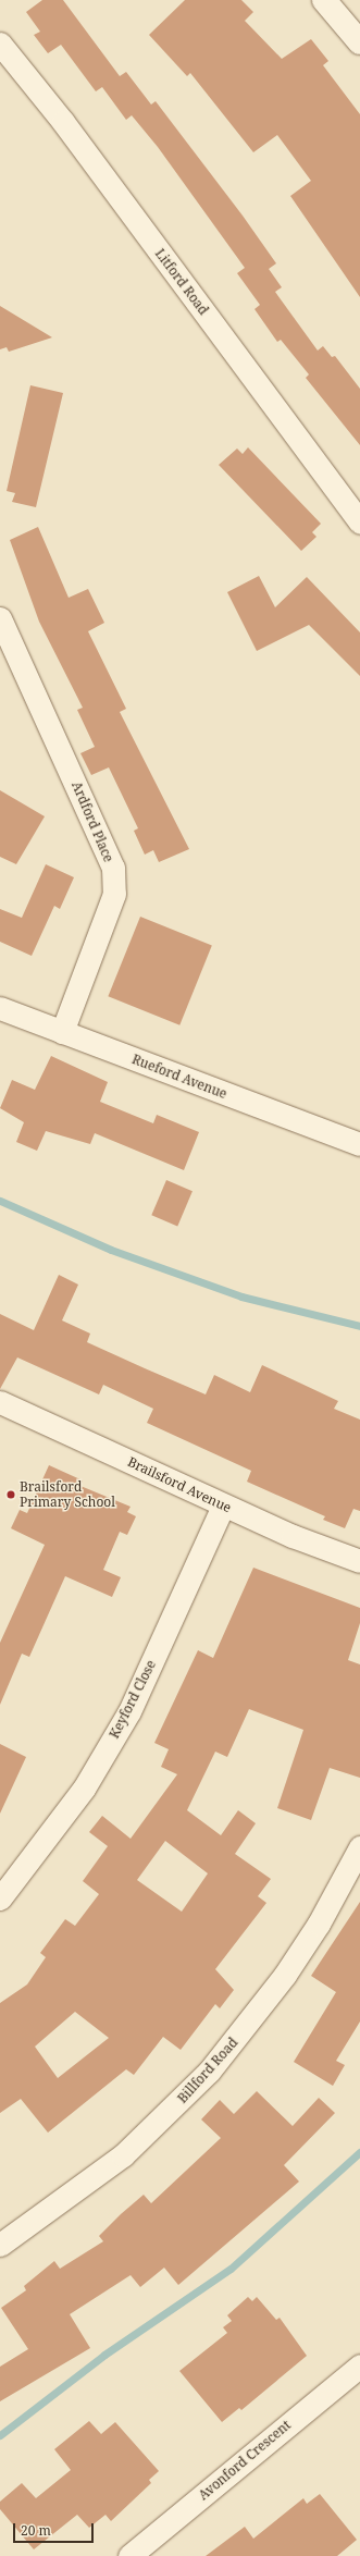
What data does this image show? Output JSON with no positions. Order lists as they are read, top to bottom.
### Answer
{
  "streets": {
    "street": [
      "Litford Road",
      "Ardford Place",
      "Rueford Avenue",
      "Brailsford Avenue",
      "Keyford Close",
      "Billford Road",
      "Avonford Crescent"
    ]
  },
  "crossings": [
    ["Ardford Place", "Rueford Avenue"],
    ["Brailsford Avenue", "Keyford Close"]
  ],
  "places": ["Brailsford Primary School"],
  "scale_bar": "20 m"
}
